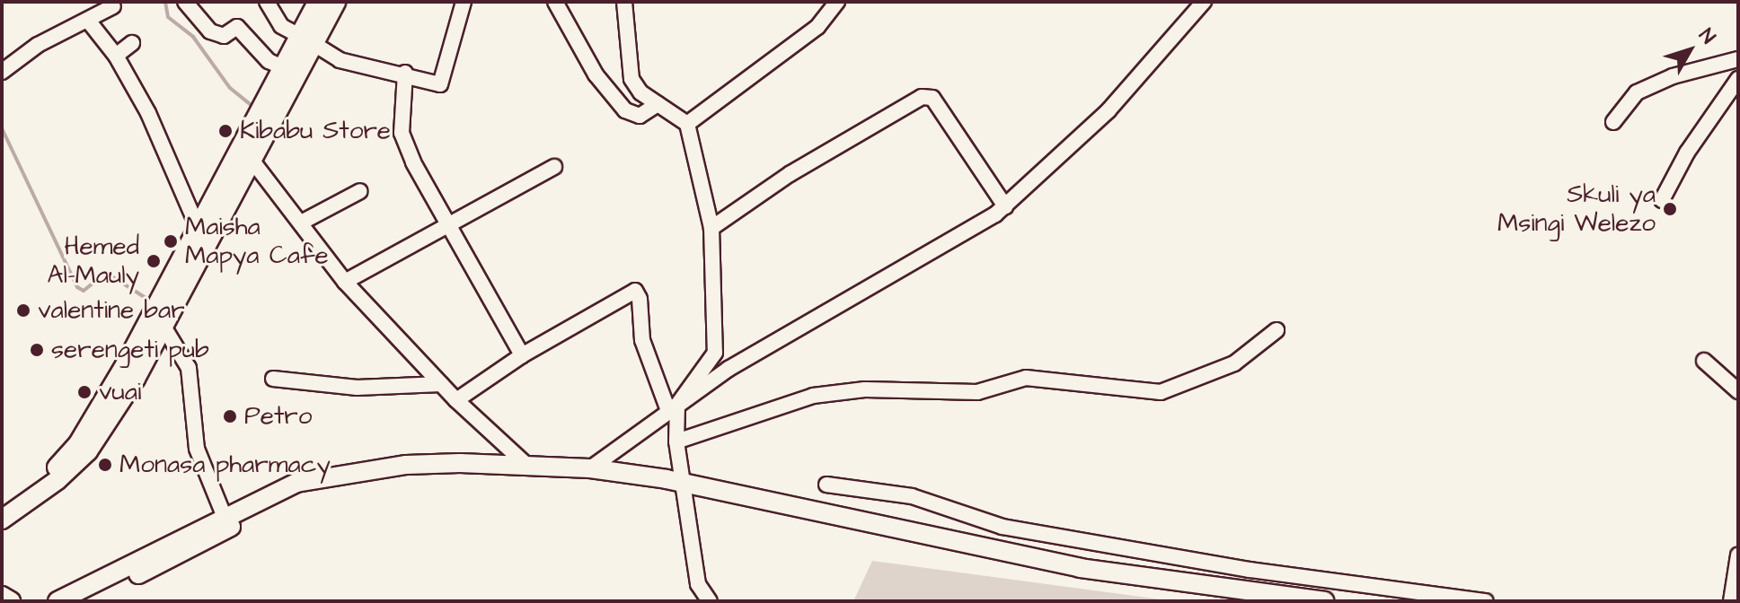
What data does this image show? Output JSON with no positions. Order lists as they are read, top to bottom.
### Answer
{
  "places": [
    "Kibabu Store",
    "Skuli ya Msingi Welezo",
    "Maisha Mapya Cafe",
    "Hemed Al-Mauly",
    "valentine bar",
    "serengeti pub",
    "vuai",
    "Petro",
    "Monasa pharmacy"
  ],
  "north": "top right"
}
